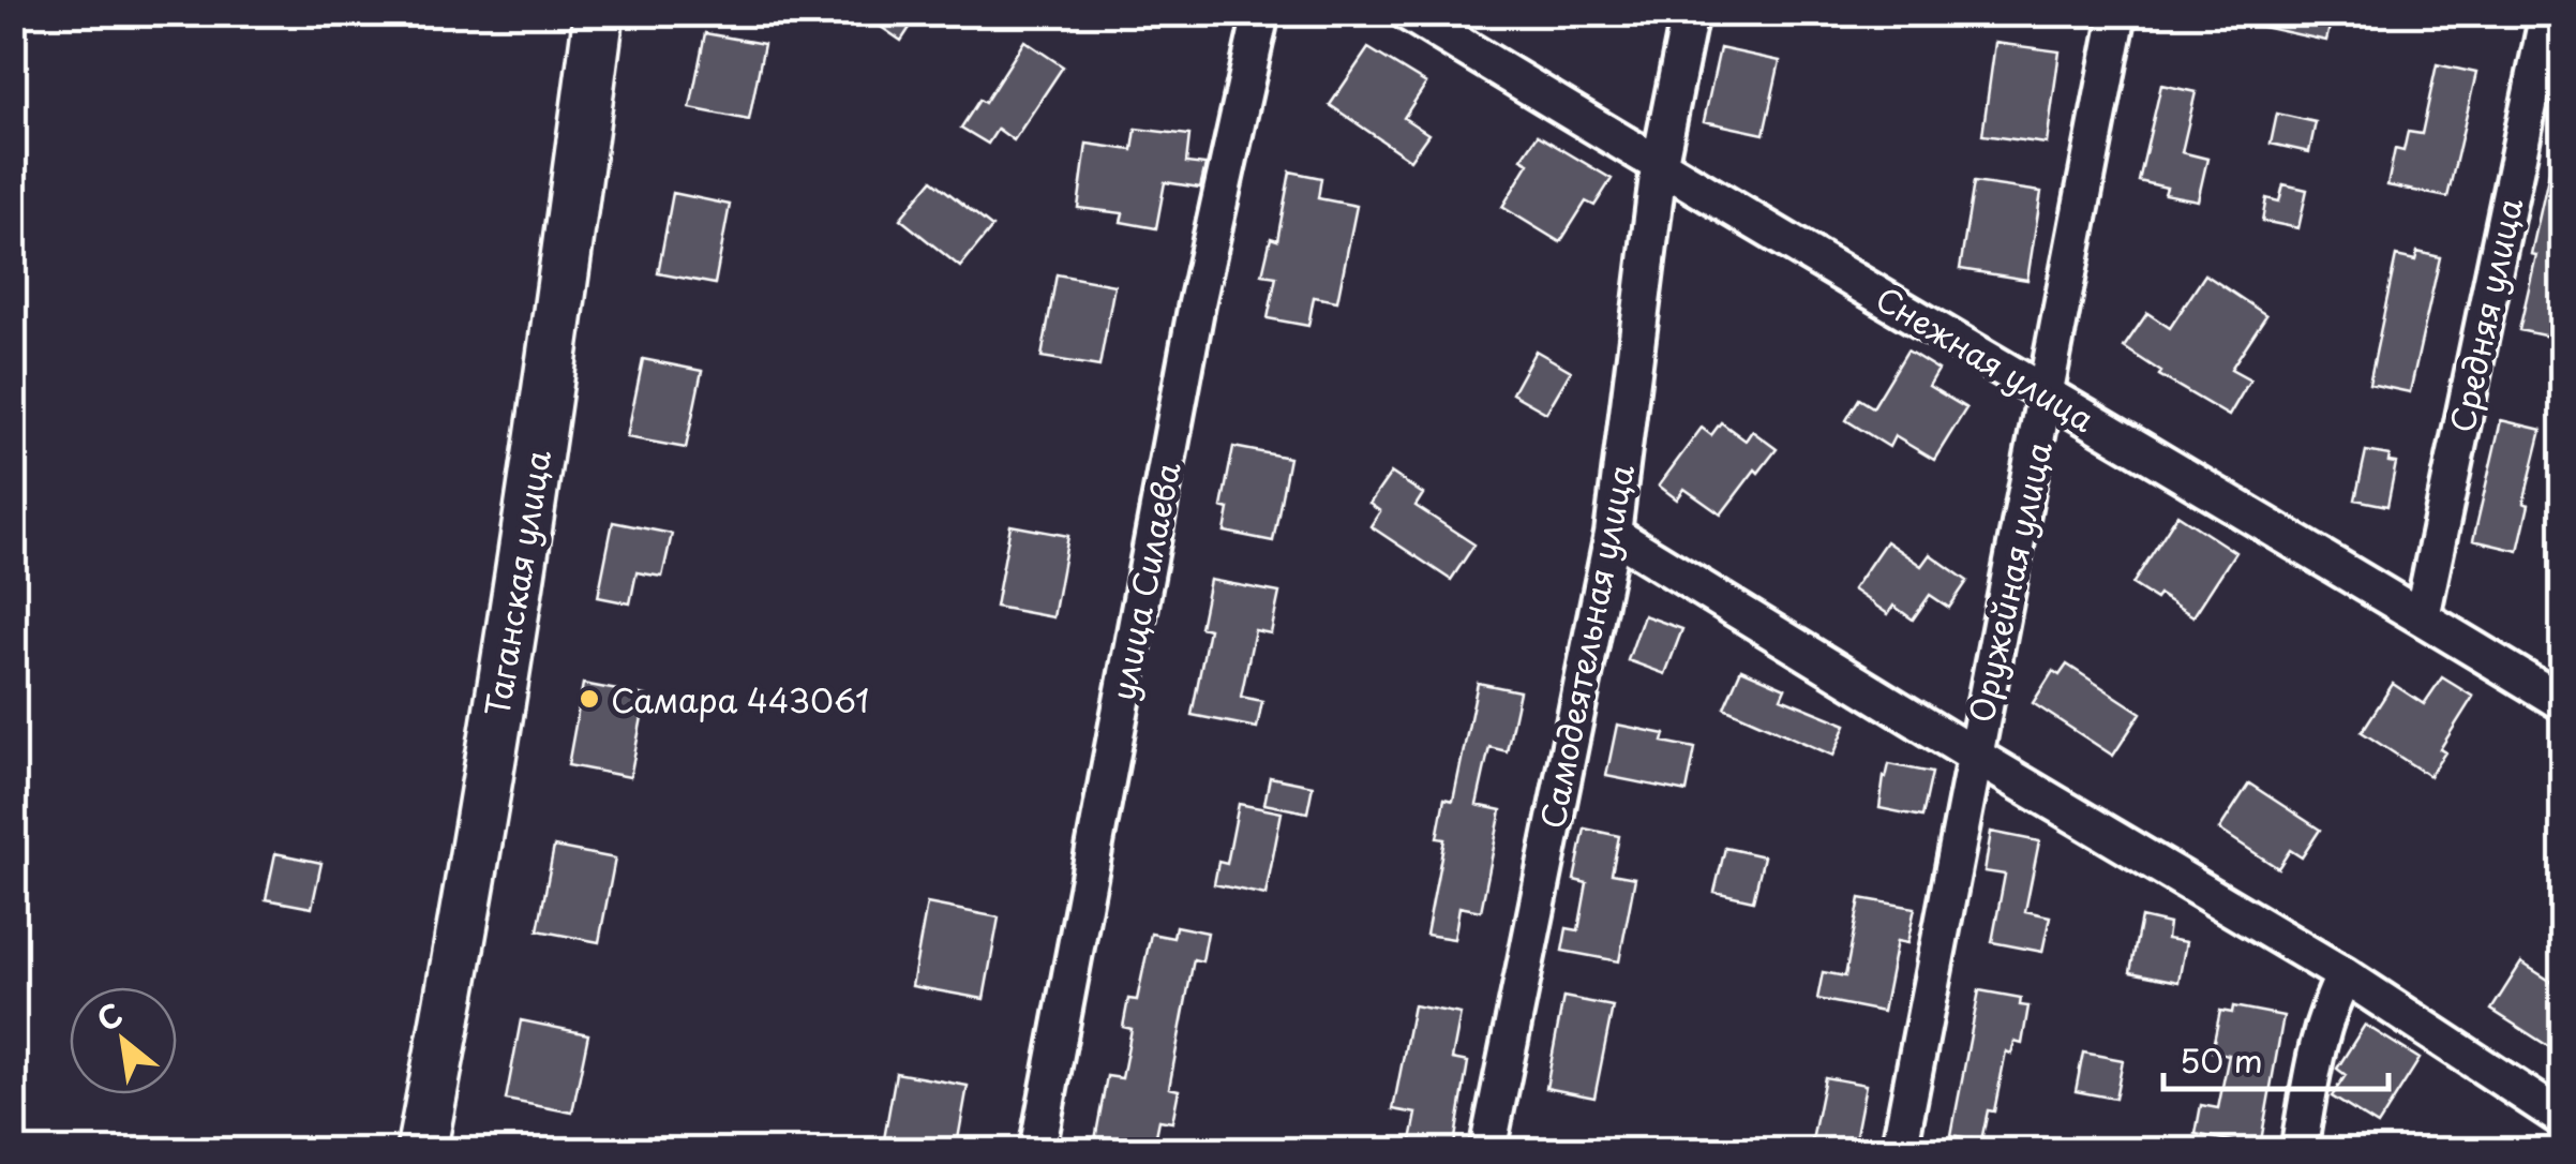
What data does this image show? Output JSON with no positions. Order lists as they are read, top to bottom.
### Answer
{
  "streets": {
    "main road": ["Таганская улица"],
    "street": [
      "Средняя улица",
      "Снежная улица",
      "улица Силаева",
      "Оружейная улица",
      "Самодеятельная улица"
    ]
  },
  "crossings": [
    ["Средняя улица", "Снежная улица"],
    ["Снежная улица", "Оружейная улица"],
    ["Снежная улица", "Самодеятельная улица"]
  ],
  "places": ["Самара 443061"],
  "scale_bar": "50 m",
  "north": "top left"
}
